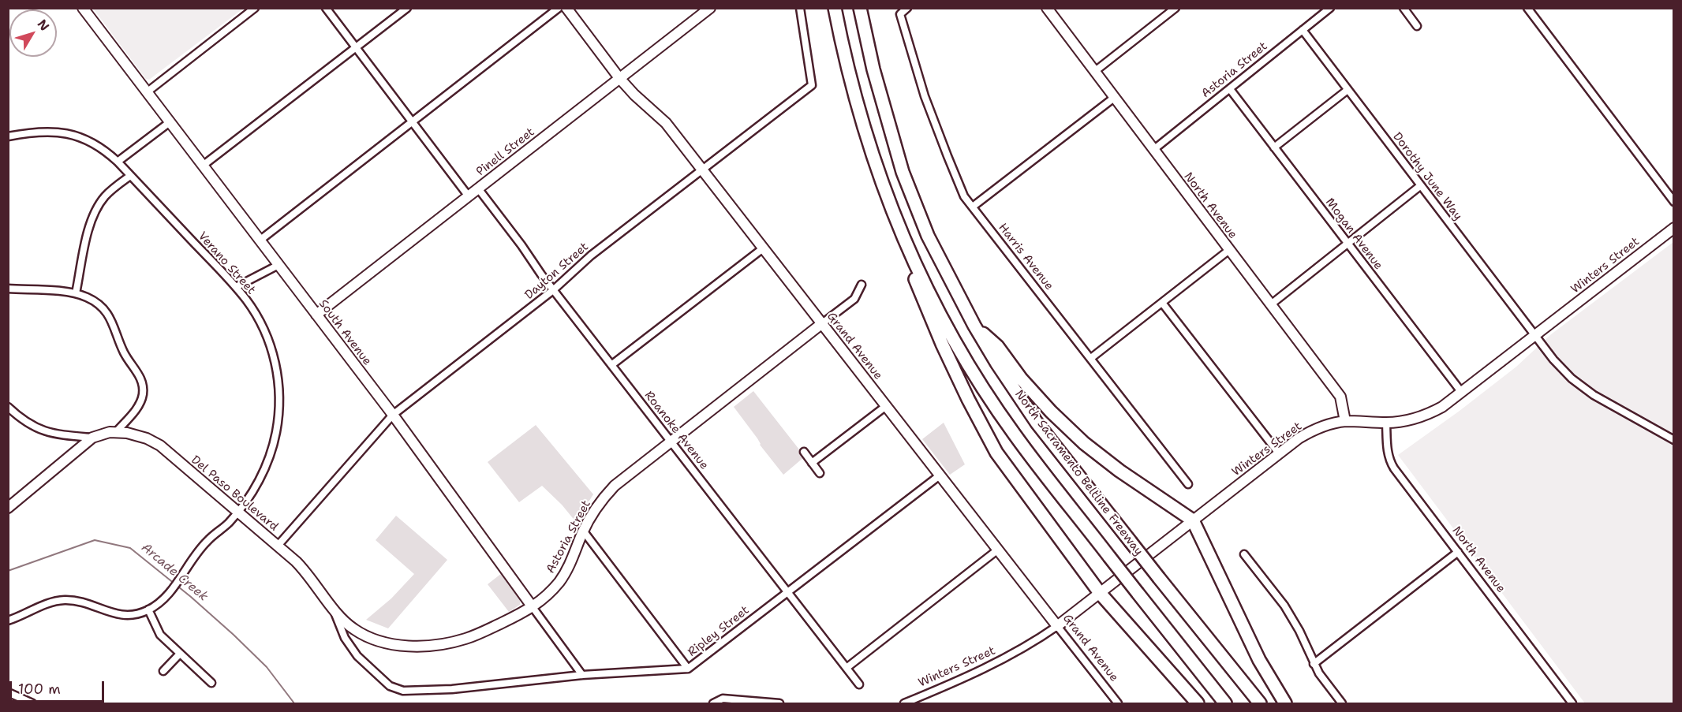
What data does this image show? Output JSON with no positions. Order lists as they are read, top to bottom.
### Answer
{
  "streets": {
    "highway": ["North Sacramento Beltline Freeway"],
    "street": [
      "Astoria Street",
      "Pinell Street",
      "Dorothy June Way",
      "North Avenue",
      "Mogan Avenue",
      "Harris Avenue",
      "Verano Street",
      "Winters Street",
      "Dayton Street",
      "South Avenue",
      "Grand Avenue",
      "Roanoke Avenue",
      "Del Paso Boulevard",
      "Ripley Street"
    ]
  },
  "crossings": [
    ["Astoria Street", "Dorothy June Way"],
    ["Astoria Street", "North Avenue"],
    ["Astoria Street", "Mogan Avenue"],
    ["Astoria Street", "South Avenue"],
    ["Astoria Street", "Grand Avenue"],
    ["Astoria Street", "Roanoke Avenue"],
    ["Astoria Street", "Del Paso Boulevard"],
    ["Pinell Street", "South Avenue"],
    ["Pinell Street", "Grand Avenue"],
    ["Pinell Street", "Roanoke Avenue"],
    ["Dorothy June Way", "Winters Street"],
    ["North Avenue", "Winters Street"],
    ["Mogan Avenue", "Winters Street"],
    ["Verano Street", "Del Paso Boulevard"],
    ["Winters Street", "Grand Avenue"],
    ["Dayton Street", "South Avenue"],
    ["Dayton Street", "Grand Avenue"],
    ["Dayton Street", "Roanoke Avenue"],
    ["Dayton Street", "Del Paso Boulevard"],
    ["South Avenue", "Ripley Street"],
    ["Grand Avenue", "Ripley Street"],
    ["Roanoke Avenue", "Ripley Street"],
    ["Del Paso Boulevard", "Ripley Street"]
  ],
  "water": ["Arcade Creek"],
  "scale_bar": "100 m",
  "north": "top right"
}
